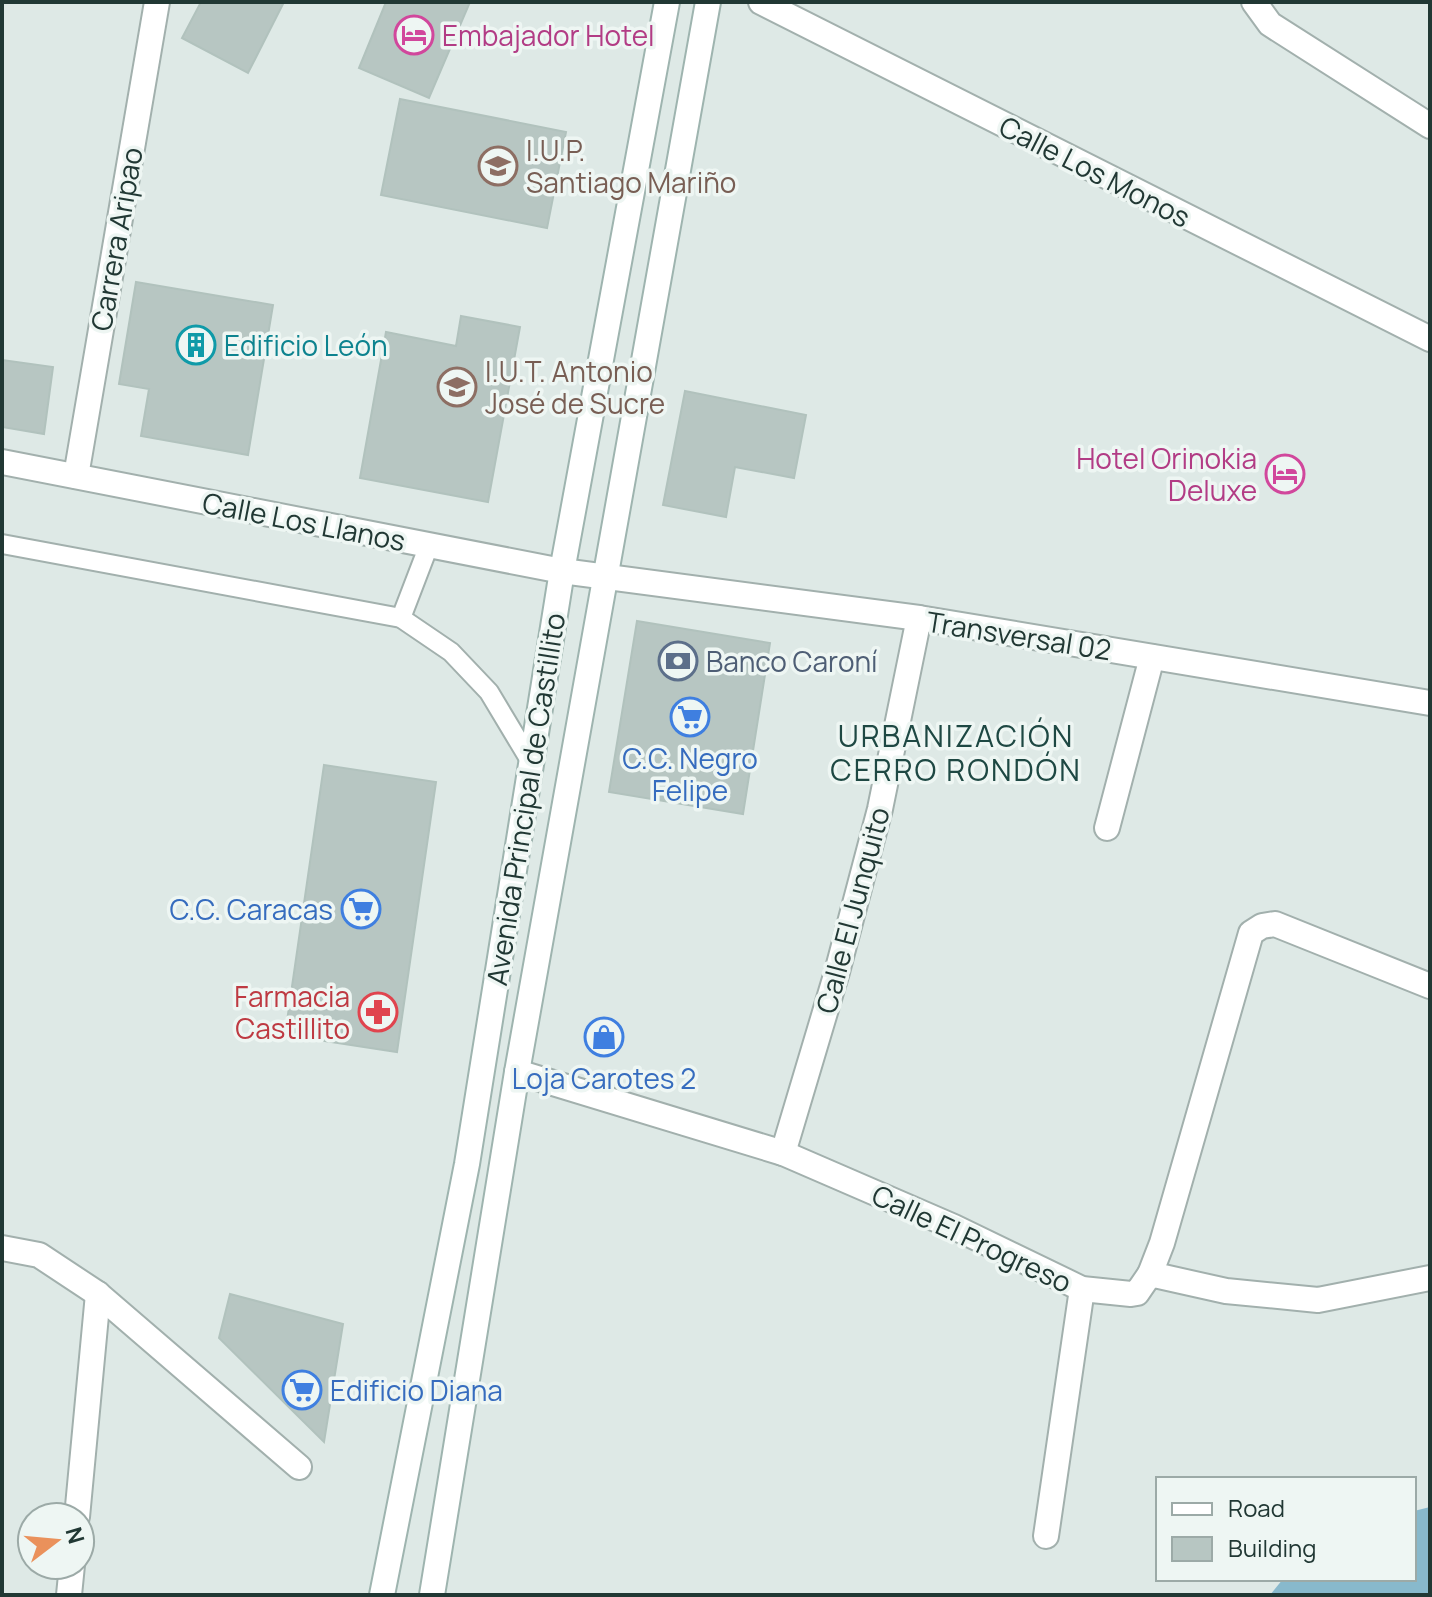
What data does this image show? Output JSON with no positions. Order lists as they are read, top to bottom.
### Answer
{
  "streets": {
    "street": [
      "Calle Los Monos",
      "Carrera Aripao",
      "Calle Los Llanos",
      "Transversal 02",
      "Avenida Principal de Castillito",
      "Calle El Junquito",
      "Calle El Progreso"
    ]
  },
  "crossings": [
    ["Carrera Aripao", "Calle Los Llanos"],
    ["Calle Los Llanos", "Transversal 02"],
    ["Calle Los Llanos", "Avenida Principal de Castillito"],
    ["Transversal 02", "Avenida Principal de Castillito"],
    ["Transversal 02", "Calle El Junquito"],
    ["Avenida Principal de Castillito", "Calle El Progreso"],
    ["Calle El Junquito", "Calle El Progreso"]
  ],
  "districts": ["URBANIZACIÓN CERRO RONDÓN"],
  "places": {
    "hotel": ["Embajador Hotel", "Hotel Orinokia Deluxe"],
    "school or university": ["I.U.P. Santiago Mariño", "I.U.T. Antonio José de Sucre"],
    "building": ["Edificio León"],
    "bank": ["Banco Caroní"],
    "supermarket": ["C.C. Negro Felipe", "C.C. Caracas", "Edificio Diana"],
    "pharmacy": ["Farmacia Castillito"],
    "shop": ["Loja Carotes 2"]
  },
  "legend": ["Road", "Building"],
  "north": "right"
}
